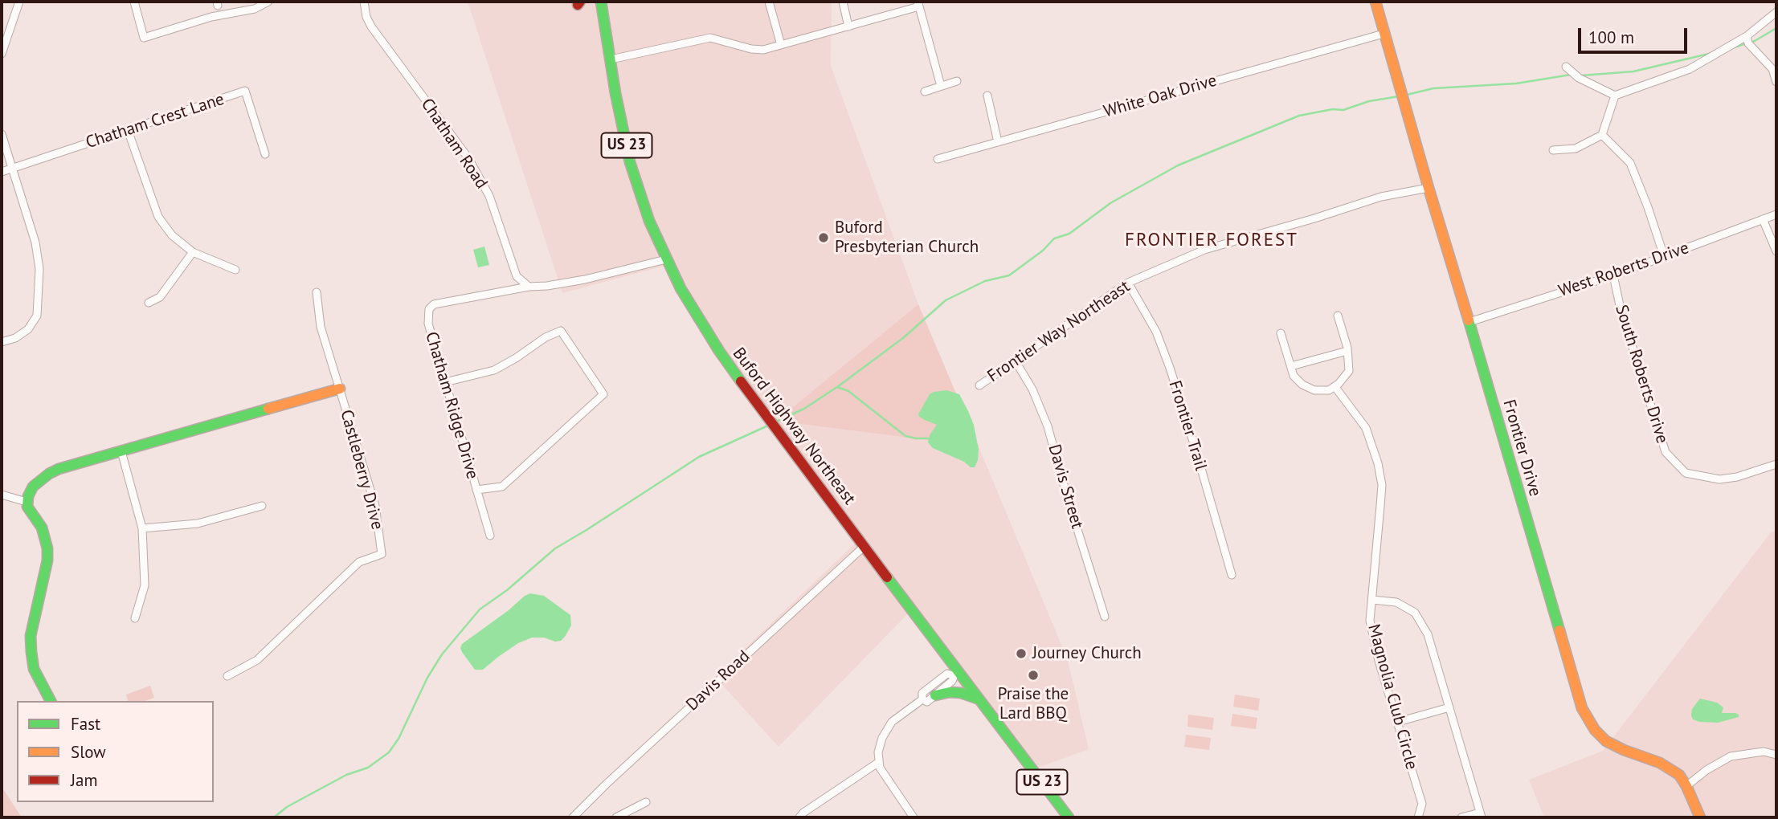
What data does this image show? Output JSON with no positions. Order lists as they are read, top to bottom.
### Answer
{
  "streets": {
    "street": [
      "White Oak Drive",
      "Chatham Crest Lane",
      "Chatham Road",
      "US 23",
      "West Roberts Drive",
      "Frontier Way Northeast",
      "South Roberts Drive",
      "Chatham Ridge Drive",
      "Frontier Trail",
      "Buford Highway Northeast",
      "Frontier Drive",
      "Castleberry Drive",
      "Davis Street",
      "Davis Road",
      "Magnolia Club Circle"
    ]
  },
  "crossings": [
    ["White Oak Drive", "Frontier Drive"],
    ["Chatham Road", "Chatham Ridge Drive"],
    ["West Roberts Drive", "South Roberts Drive"],
    ["West Roberts Drive", "Frontier Drive"],
    ["Frontier Way Northeast", "Frontier Trail"],
    ["Frontier Way Northeast", "Frontier Drive"],
    ["Frontier Way Northeast", "Davis Street"],
    ["Buford Highway Northeast", "Davis Road"]
  ],
  "districts": ["FRONTIER FOREST"],
  "places": ["Buford Presbyterian Church", "Journey Church", "Praise the Lard BBQ"],
  "legend": ["Fast", "Slow", "Jam"],
  "scale_bar": "100 m"
}
